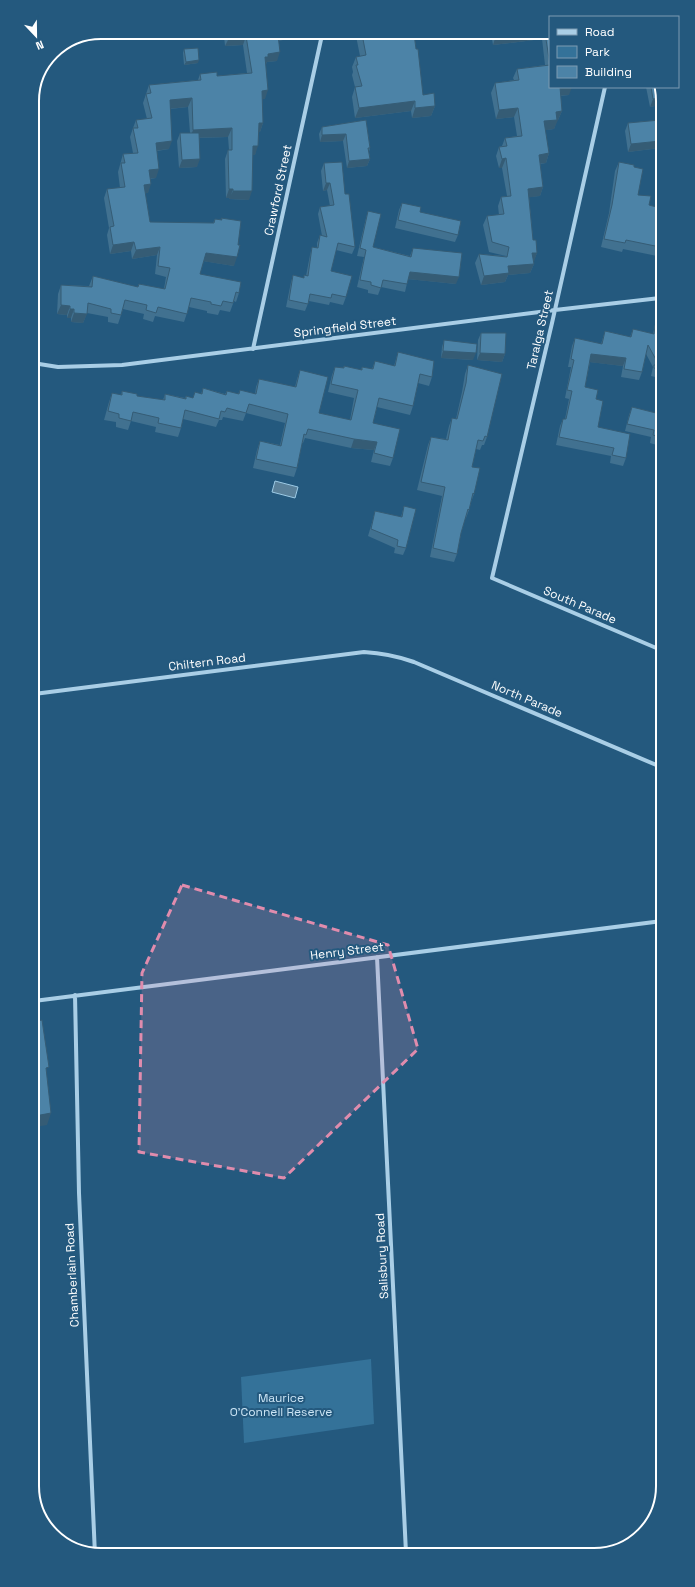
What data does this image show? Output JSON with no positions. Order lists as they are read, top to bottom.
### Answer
{
  "streets": {
    "street": [
      "Crawford Street",
      "Springfield Street",
      "Taralga Street",
      "South Parade",
      "Chiltern Road",
      "North Parade",
      "Henry Street",
      "Salisbury Road",
      "Chamberlain Road"
    ]
  },
  "crossings": [
    ["Crawford Street", "Springfield Street"],
    ["Springfield Street", "Taralga Street"],
    ["Taralga Street", "South Parade"],
    ["Chiltern Road", "North Parade"],
    ["Henry Street", "Salisbury Road"],
    ["Henry Street", "Chamberlain Road"]
  ],
  "parks": ["Maurice O'Connell Reserve"],
  "legend": ["Road", "Park", "Building"],
  "north": "bottom"
}
